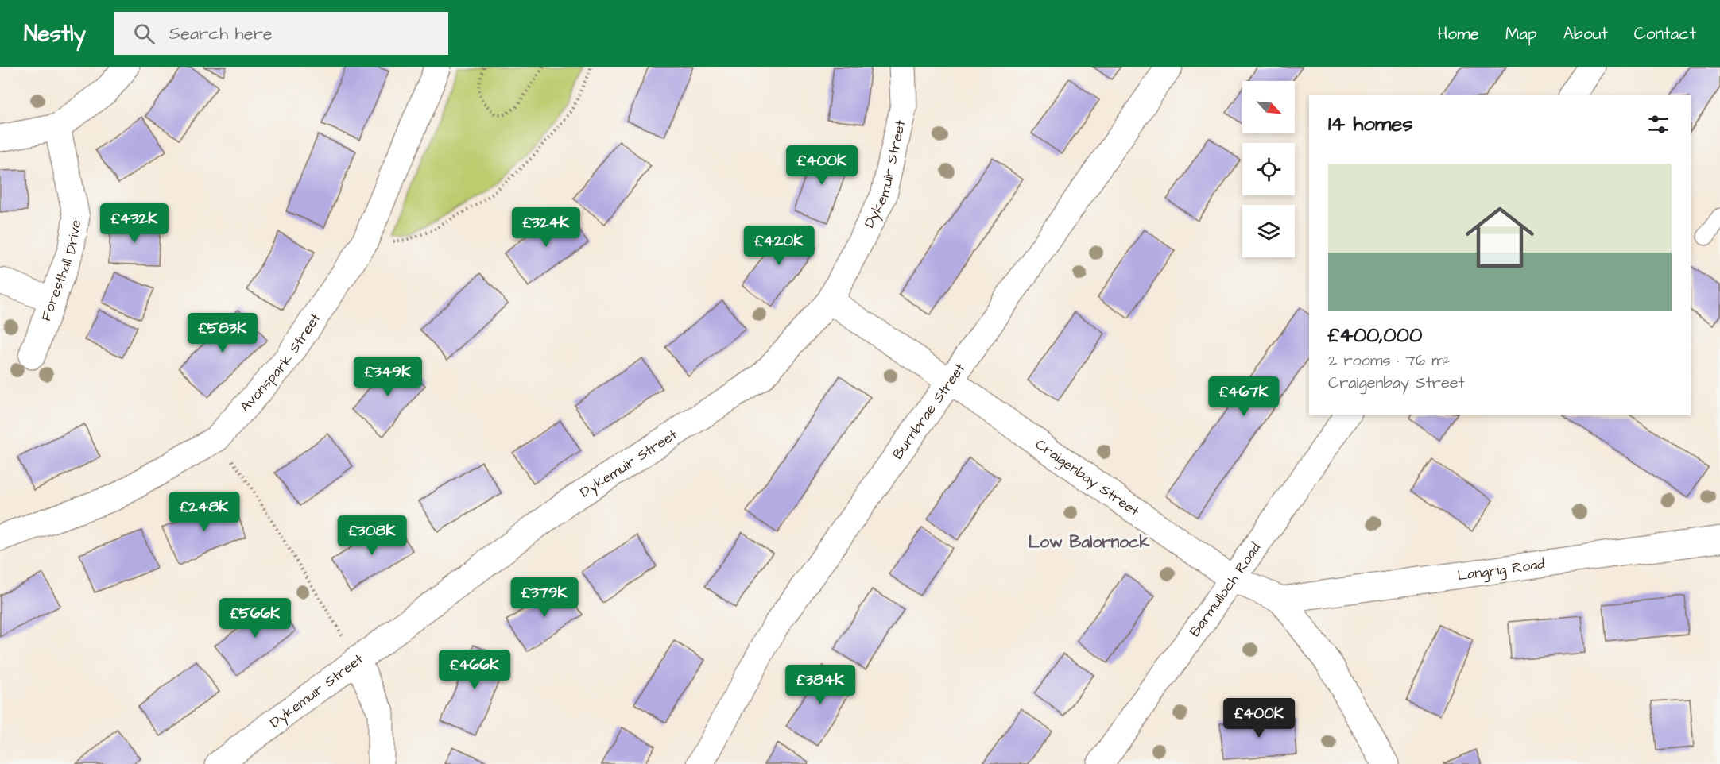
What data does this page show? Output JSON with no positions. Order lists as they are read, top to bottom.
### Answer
{
  "streets": {
    "street": [
      "Dykemuir Street",
      "Foresthall Drive",
      "Avonspark Street",
      "Burnbrae Street",
      "Craigenbay Street",
      "Langrig Road",
      "Barmulloch Road"
    ]
  },
  "crossings": [
    ["Dykemuir Street", "Craigenbay Street"],
    ["Burnbrae Street", "Craigenbay Street"],
    ["Craigenbay Street", "Langrig Road"],
    ["Craigenbay Street", "Barmulloch Road"]
  ],
  "districts": ["Low Balornock"],
  "north": "bottom right",
  "page": {
    "header": "Nestly",
    "search": "Search here",
    "nav": [
      "Home",
      "Map",
      "About",
      "Contact"
    ],
    "heading": "14 homes",
    "price": [
      "£400K",
      "£432K",
      "£324K",
      "£420K",
      "£583K",
      "£349K",
      "£467K",
      "£248K",
      "£308K",
      "£379K",
      "£566K",
      "£466K",
      "£384K",
      "£400K"
    ],
    "list": [
      {
        "name": "£400,000",
        "note": "2 rooms · 76 m² · Craigenbay Street"
      }
    ]
  }
}
